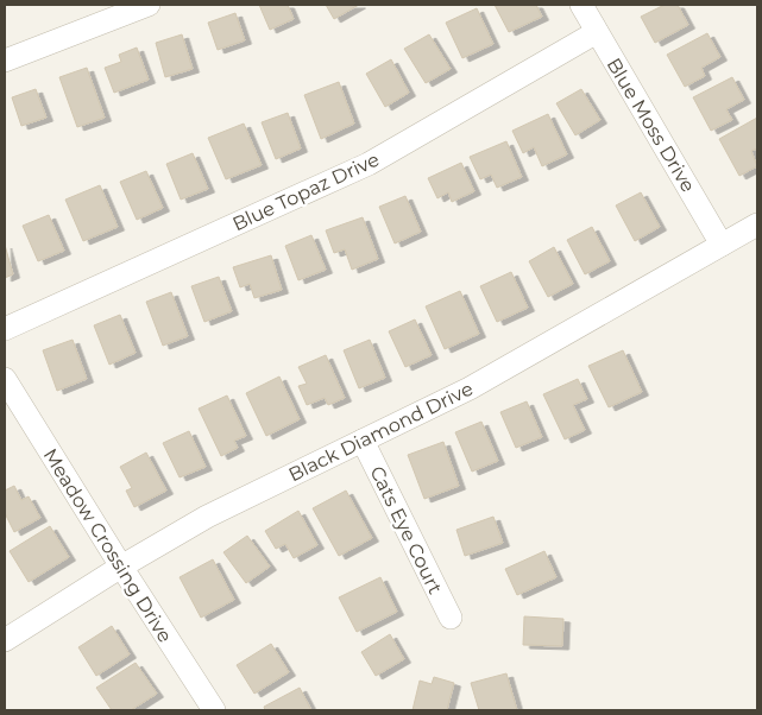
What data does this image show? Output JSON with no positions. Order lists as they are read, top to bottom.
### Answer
{
  "streets": {
    "street": [
      "Blue Moss Drive",
      "Blue Topaz Drive",
      "Black Diamond Drive",
      "Cats Eye Court",
      "Meadow Crossing Drive"
    ]
  },
  "crossings": [
    ["Blue Moss Drive", "Blue Topaz Drive"],
    ["Blue Moss Drive", "Black Diamond Drive"],
    ["Black Diamond Drive", "Cats Eye Court"],
    ["Black Diamond Drive", "Meadow Crossing Drive"]
  ]
}
